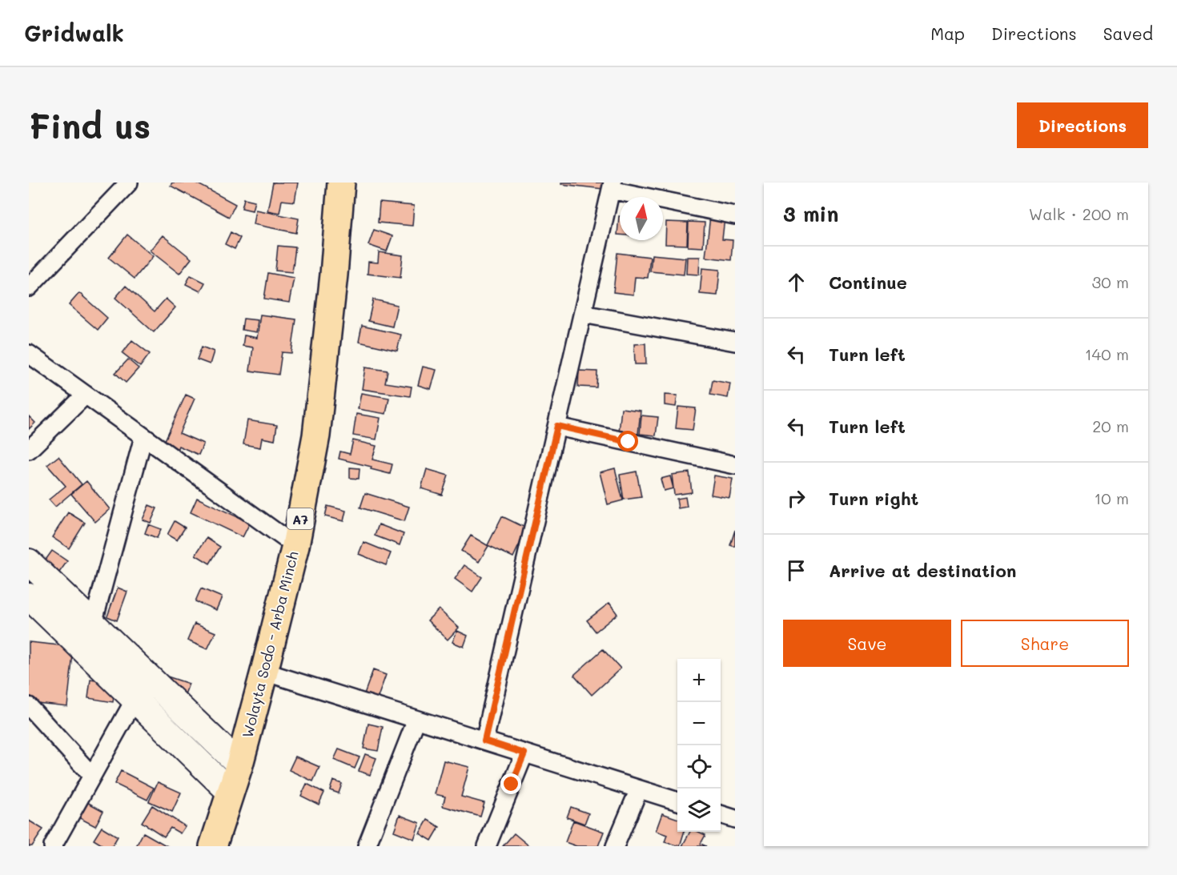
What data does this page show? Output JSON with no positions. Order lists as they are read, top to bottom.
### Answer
{
  "streets": {
    "highway": ["A7", "Wolayta Sodo - Arba Minch"]
  },
  "north": "top",
  "page": {
    "header": "Gridwalk",
    "nav": ["Map", "Directions", "Saved"],
    "buttons": [
      "Directions",
      ["Save", "Share"]
    ],
    "title": "Find us",
    "heading": ["3 min", "Walk · 200 m"],
    "list": [
      ["Continue", "30 m"],
      ["Turn left", "140 m"],
      ["Turn left", "20 m"],
      ["Turn right", "10 m"],
      "Arrive at destination"
    ],
    "map_buttons": ["+", "−"]
  }
}
